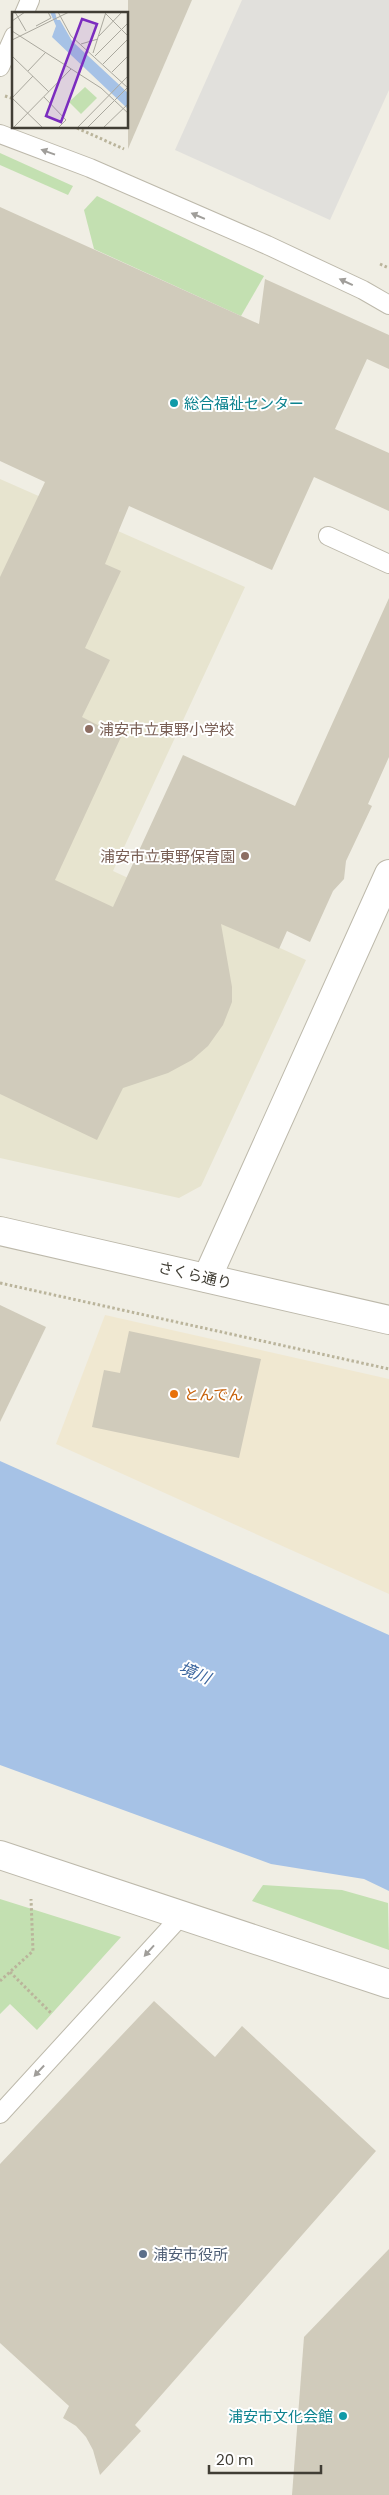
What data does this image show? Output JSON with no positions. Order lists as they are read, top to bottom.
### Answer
{
  "streets": {
    "street": ["さくら通り"]
  },
  "water": ["境川"],
  "places": [
    "総合福祉センター",
    "浦安市立東野小学校",
    "浦安市立東野保育園",
    "とんでん",
    "浦安市役所",
    "浦安市文化会館"
  ],
  "scale_bar": "20 m"
}
